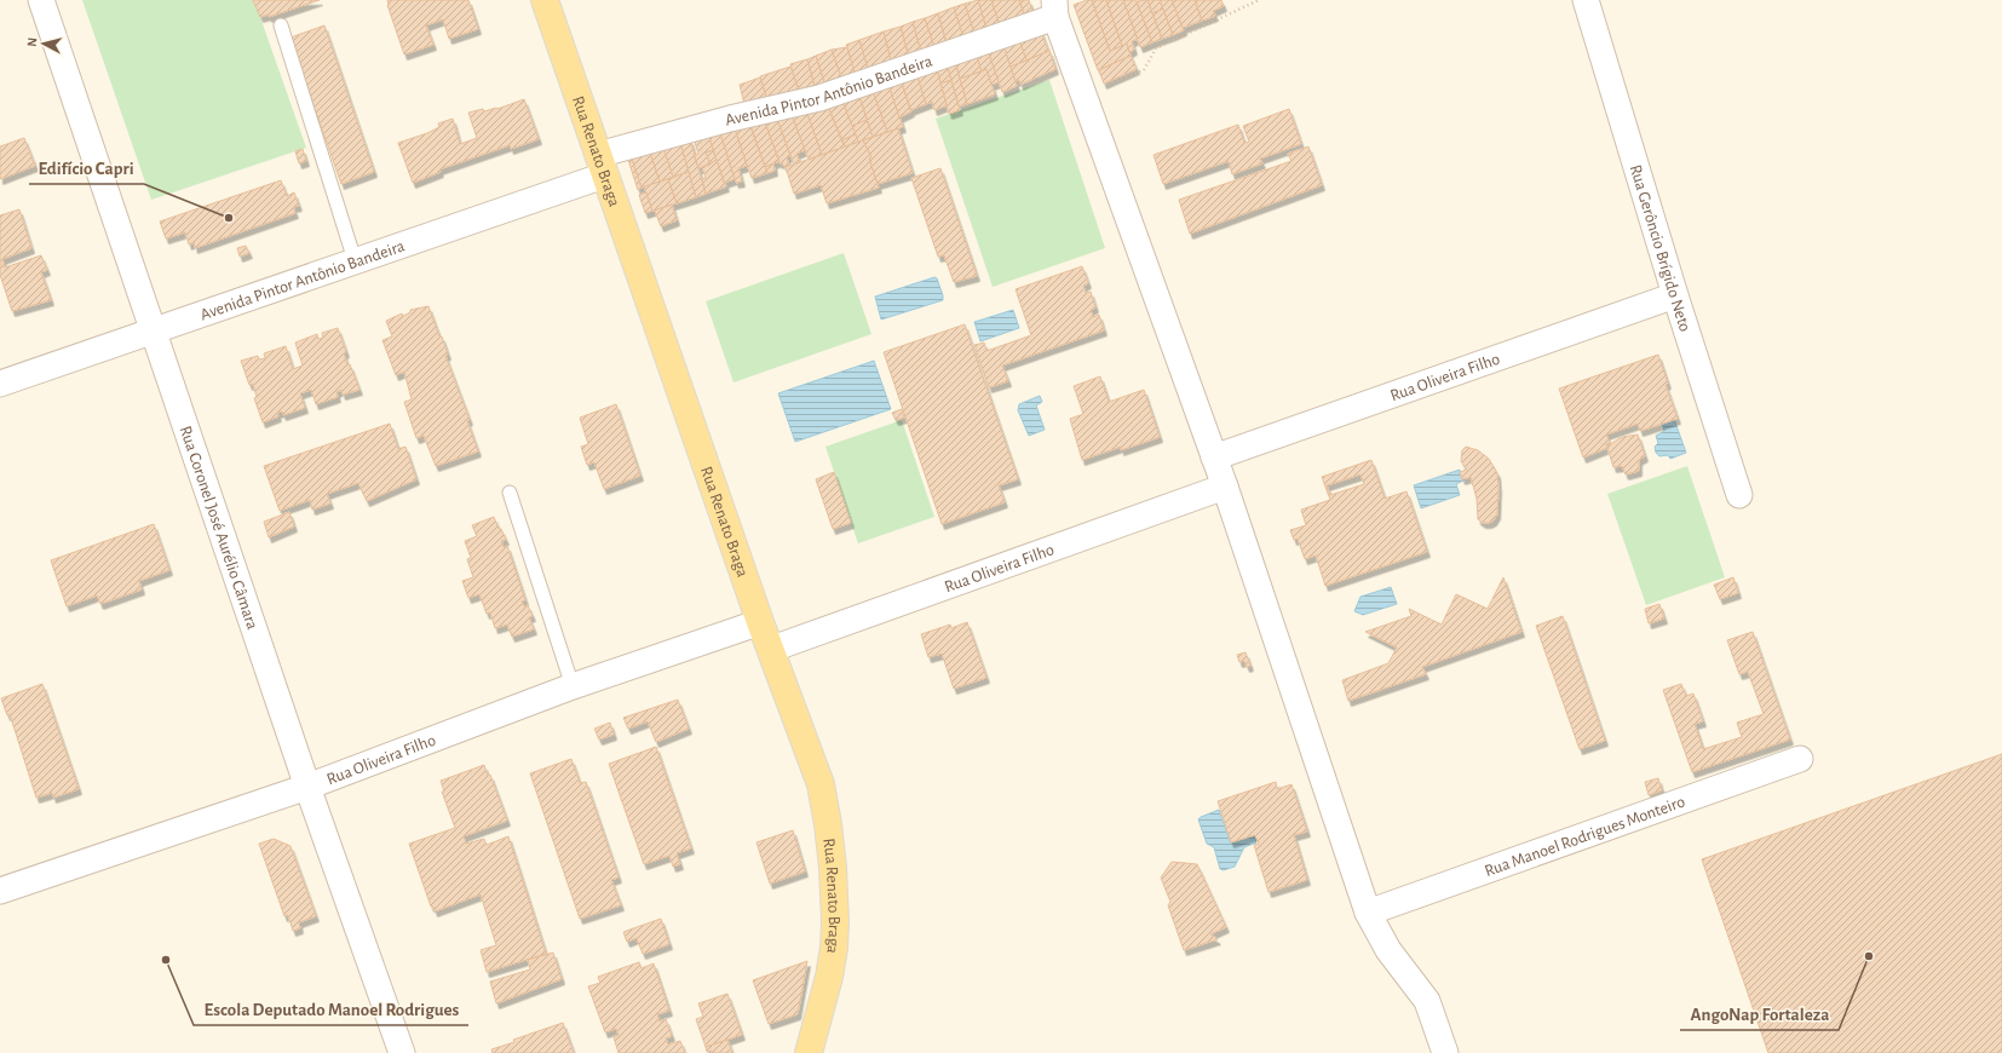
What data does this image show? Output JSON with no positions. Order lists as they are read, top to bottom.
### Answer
{
  "streets": {
    "main road": ["Rua Renato Braga"],
    "street": [
      "Avenida Pintor Antônio Bandeira",
      "Rua Gerôncio Brígido Neto",
      "Rua Oliveira Filho",
      "Rua Coronel José Aurélio Câmara",
      "Rua Manoel Rodrigues Monteiro"
    ]
  },
  "crossings": [
    ["Avenida Pintor Antônio Bandeira", "Rua Renato Braga"],
    ["Avenida Pintor Antônio Bandeira", "Rua Coronel José Aurélio Câmara"],
    ["Rua Renato Braga", "Rua Oliveira Filho"],
    ["Rua Gerôncio Brígido Neto", "Rua Oliveira Filho"],
    ["Rua Oliveira Filho", "Rua Coronel José Aurélio Câmara"]
  ],
  "places": ["Edifício Capri", "AngoNap Fortaleza", "Escola Deputado Manoel Rodrigues"],
  "north": "left"
}
